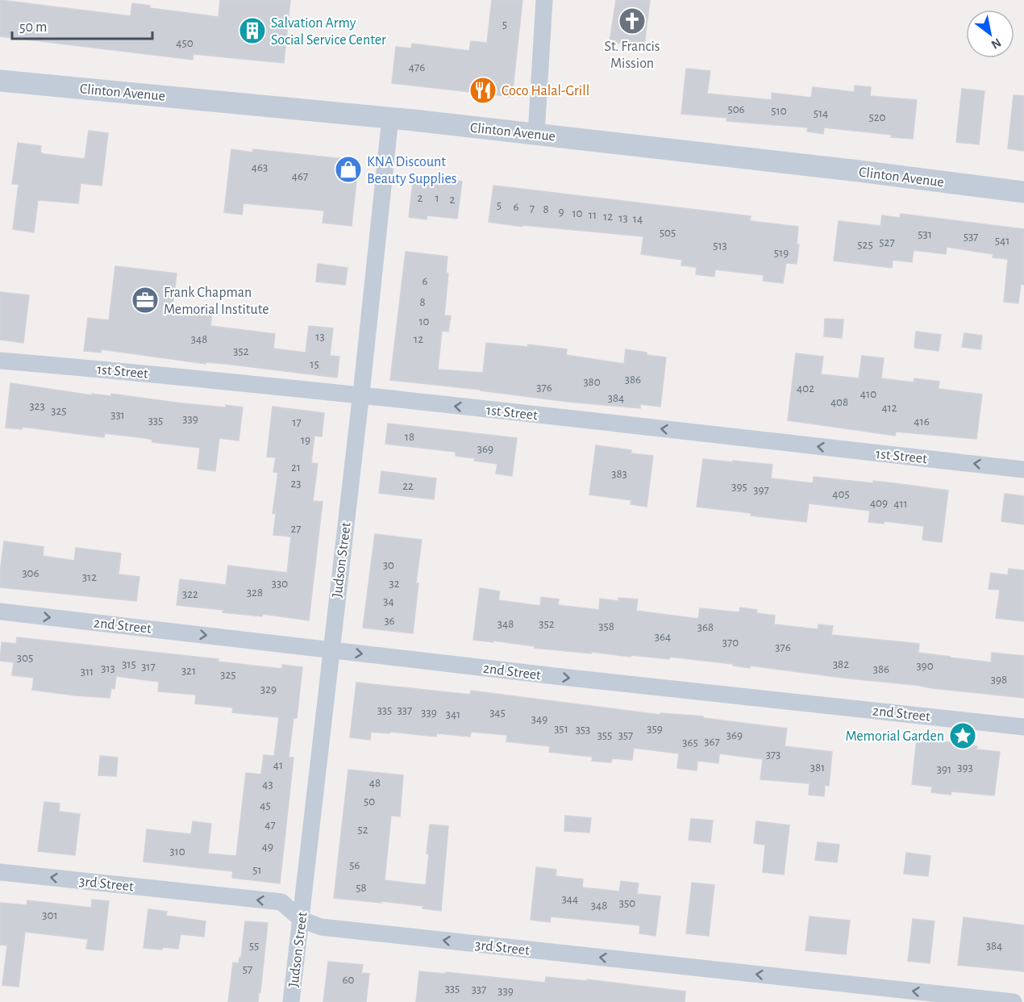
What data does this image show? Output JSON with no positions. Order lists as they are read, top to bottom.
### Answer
{
  "streets": {
    "street": [
      "Clinton Avenue",
      "1st Street",
      "Judson Street",
      "2nd Street",
      "3rd Street"
    ]
  },
  "crossings": [
    ["Clinton Avenue", "Judson Street"],
    ["1st Street", "Judson Street"],
    ["Judson Street", "2nd Street"],
    ["Judson Street", "3rd Street"]
  ],
  "one_way": ["1st Street", "2nd Street", "3rd Street"],
  "places": {
    "church": ["St. Francis Mission"],
    "building": ["Salvation Army Social Service Center"],
    "restaurant": ["Coco Halal-Grill"],
    "shop": ["KNA Discount Beauty Supplies"],
    "office": ["Frank Chapman Memorial Institute"],
    "place": ["Memorial Garden"]
  },
  "house_numbers": [
    "5",
    "450",
    "476",
    "506",
    "510",
    "514",
    "520",
    "463",
    "467",
    "2",
    "1",
    "2",
    "5",
    "6",
    "7",
    "8",
    "9",
    "10",
    "11",
    "12",
    "13",
    "14",
    "505",
    "531",
    "537",
    "541",
    "527",
    "525",
    "513",
    "519",
    "6",
    "8",
    "10",
    "13",
    "348",
    "12",
    "352",
    "15",
    "386",
    "380",
    "376",
    "402",
    "410",
    "384",
    "408",
    "323",
    "412",
    "325",
    "331",
    "339",
    "335",
    "416",
    "17",
    "18",
    "19",
    "369",
    "21",
    "383",
    "23",
    "22",
    "395",
    "397",
    "405",
    "409",
    "411",
    "27",
    "30",
    "306",
    "312",
    "330",
    "32",
    "328",
    "322",
    "34",
    "36",
    "348",
    "352",
    "358",
    "368",
    "364",
    "370",
    "376",
    "305",
    "315",
    "382",
    "390",
    "317",
    "313",
    "386",
    "321",
    "311",
    "325",
    "398",
    "329",
    "335",
    "337",
    "339",
    "345",
    "341",
    "349",
    "351",
    "359",
    "353",
    "355",
    "357",
    "369",
    "367",
    "365",
    "373",
    "41",
    "381",
    "393",
    "391",
    "48",
    "43",
    "50",
    "45",
    "47",
    "52",
    "49",
    "310",
    "56",
    "51",
    "58",
    "344",
    "350",
    "348",
    "301",
    "55",
    "384",
    "57",
    "60",
    "335",
    "337",
    "339"
  ],
  "scale_bar": "50 m",
  "north": "bottom right"
}
